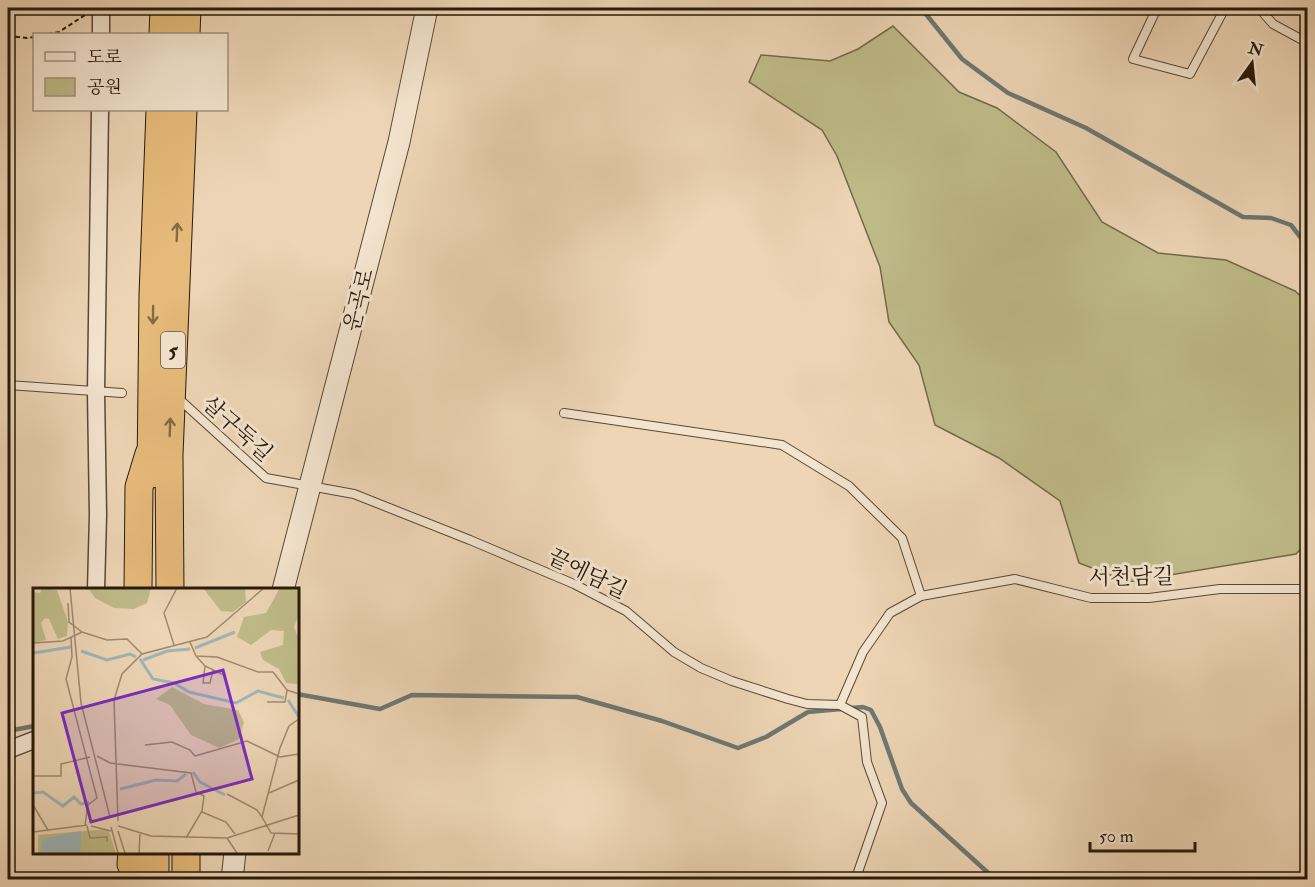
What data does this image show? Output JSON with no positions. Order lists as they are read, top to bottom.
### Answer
{
  "streets": {
    "highway": ["5"],
    "street": ["운곡로"],
    "lane": ["살구둑길", "끝에담길", "서천담길"]
  },
  "crossings": [
    ["운곡로", "살구둑길"],
    ["운곡로", "끝에담길"],
    ["살구둑길", "끝에담길"]
  ],
  "legend": ["도로", "공원"],
  "scale_bar": "50 m",
  "north": "top"
}
